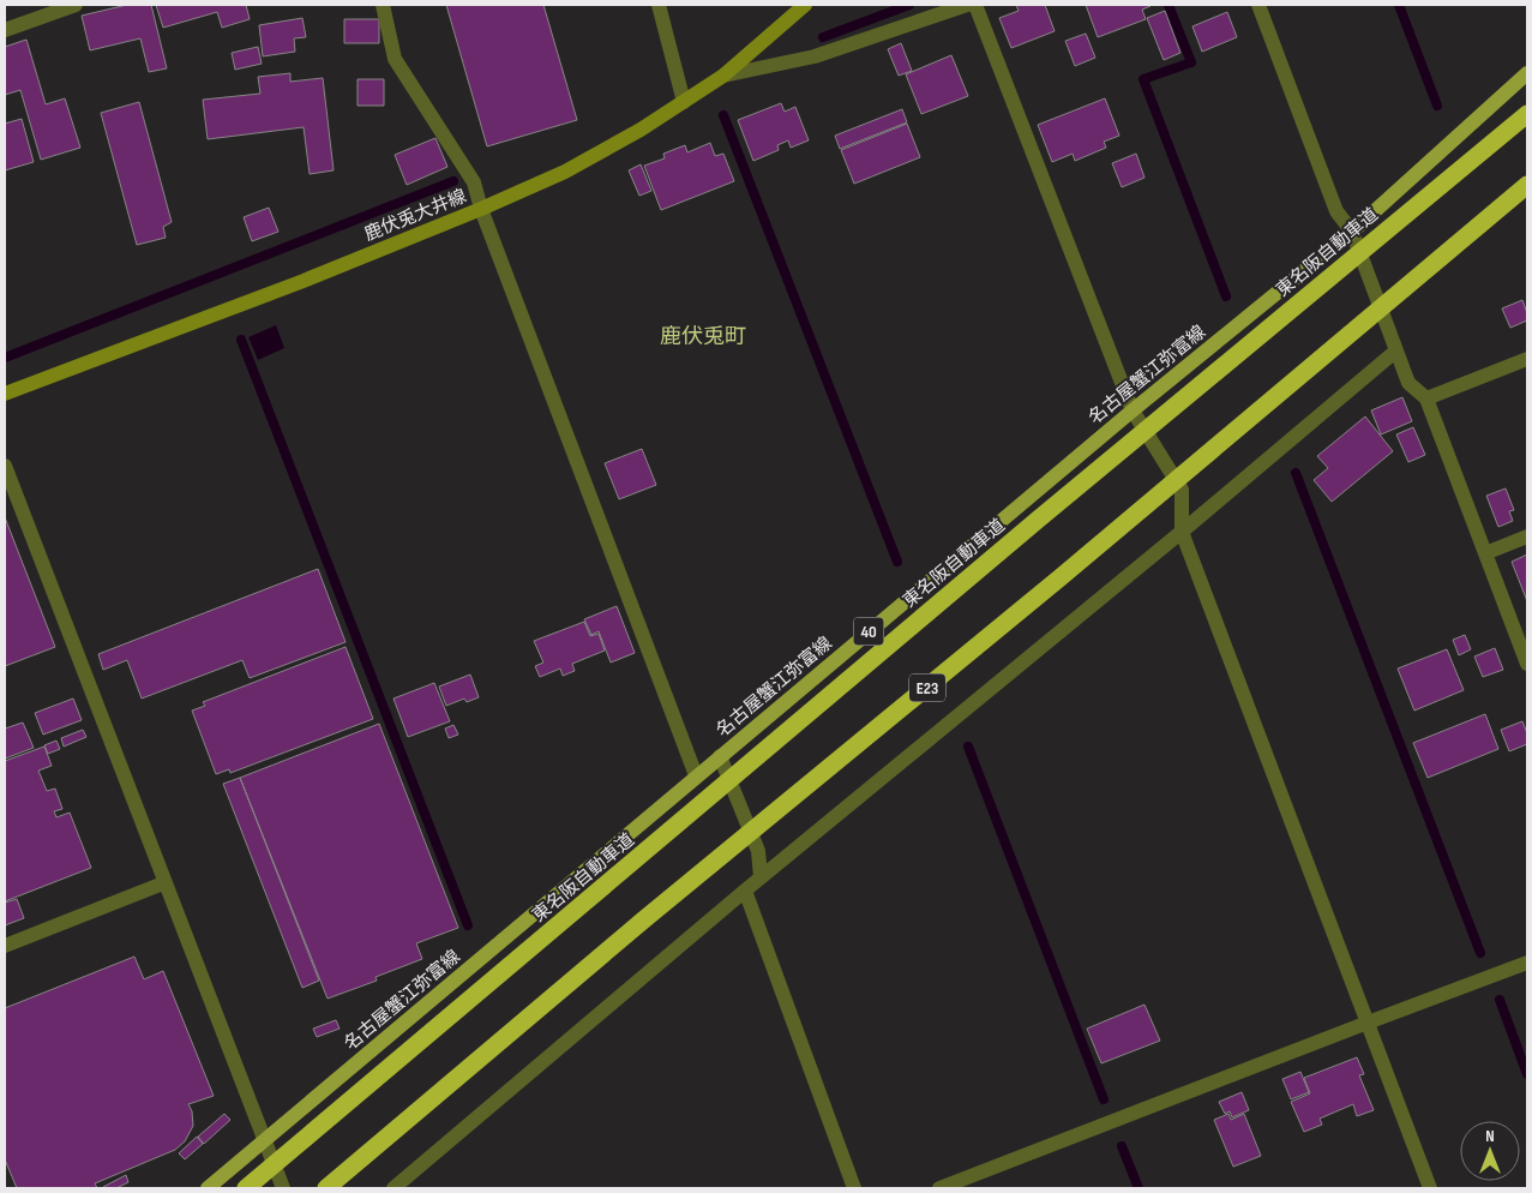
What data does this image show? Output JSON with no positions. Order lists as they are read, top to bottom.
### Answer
{
  "streets": {
    "highway": ["東名阪自動車道", "E23"],
    "main road": ["鹿伏兎大井線", "名古屋蟹江弥富線", "40"]
  },
  "districts": ["鹿伏兎町"],
  "north": "top"
}
